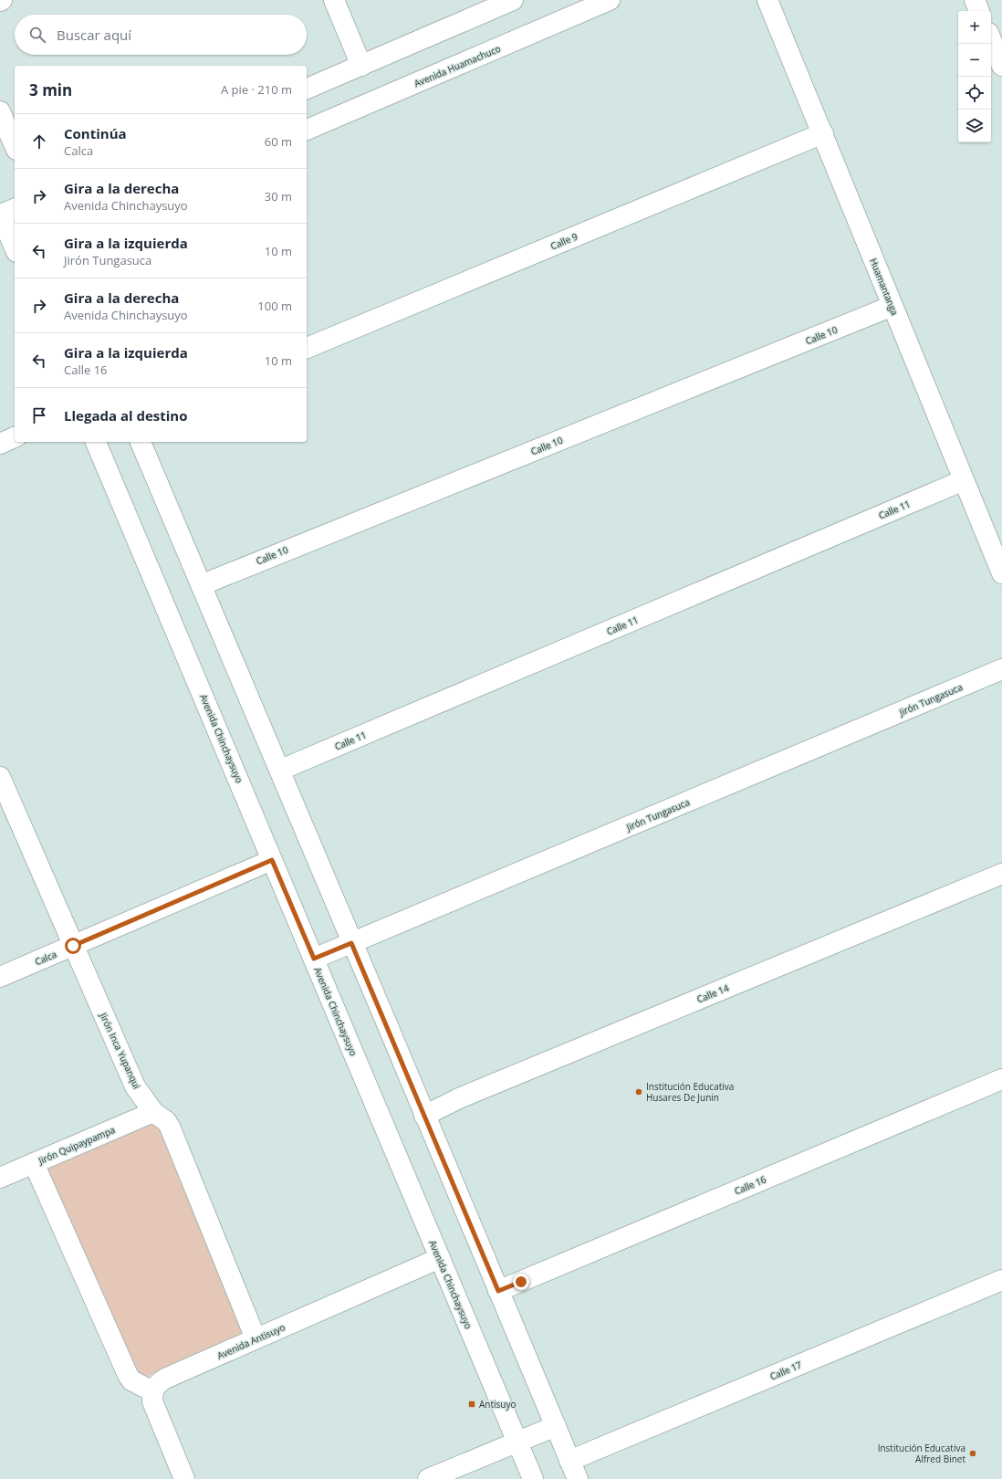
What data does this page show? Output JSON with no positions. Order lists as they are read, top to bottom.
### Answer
{
  "streets": {
    "street": [
      "Avenida Huamachuco",
      "Calle 9",
      "Huamantanga",
      "Calle 10",
      "Calle 11",
      "Jirón Tungasuca",
      "Avenida Chinchaysuyo",
      "Calca",
      "Calle 14",
      "Jirón Inca Yupanqui",
      "Jirón Quipaypampa",
      "Calle 16",
      "Avenida Antisuyo",
      "Calle 17"
    ]
  },
  "crossings": [
    ["Calle 9", "Huamantanga"],
    ["Huamantanga", "Calle 10"],
    ["Huamantanga", "Calle 11"],
    ["Jirón Tungasuca", "Avenida Chinchaysuyo"],
    ["Avenida Chinchaysuyo", "Calca"],
    ["Avenida Chinchaysuyo", "Avenida Antisuyo"],
    ["Calca", "Jirón Inca Yupanqui"],
    ["Jirón Inca Yupanqui", "Jirón Quipaypampa"],
    ["Jirón Inca Yupanqui", "Avenida Antisuyo"]
  ],
  "places": {
    "other": ["Institución Educativa Husares De Junin", "Institución Educativa Alfred Binet"],
    "transit": ["Antisuyo"]
  },
  "page": {
    "map_buttons": ["+", "−"],
    "search": "Buscar aquí",
    "heading": ["3 min", "A pie · 210 m"],
    "list": [
      ["Continúa", "Calca", "60 m"],
      ["Gira a la derecha", "Avenida Chinchaysuyo", "30 m"],
      ["Gira a la izquierda", "Jirón Tungasuca", "10 m"],
      ["Gira a la derecha", "Avenida Chinchaysuyo", "100 m"],
      ["Gira a la izquierda", "Calle 16", "10 m"],
      "Llegada al destino"
    ]
  }
}
